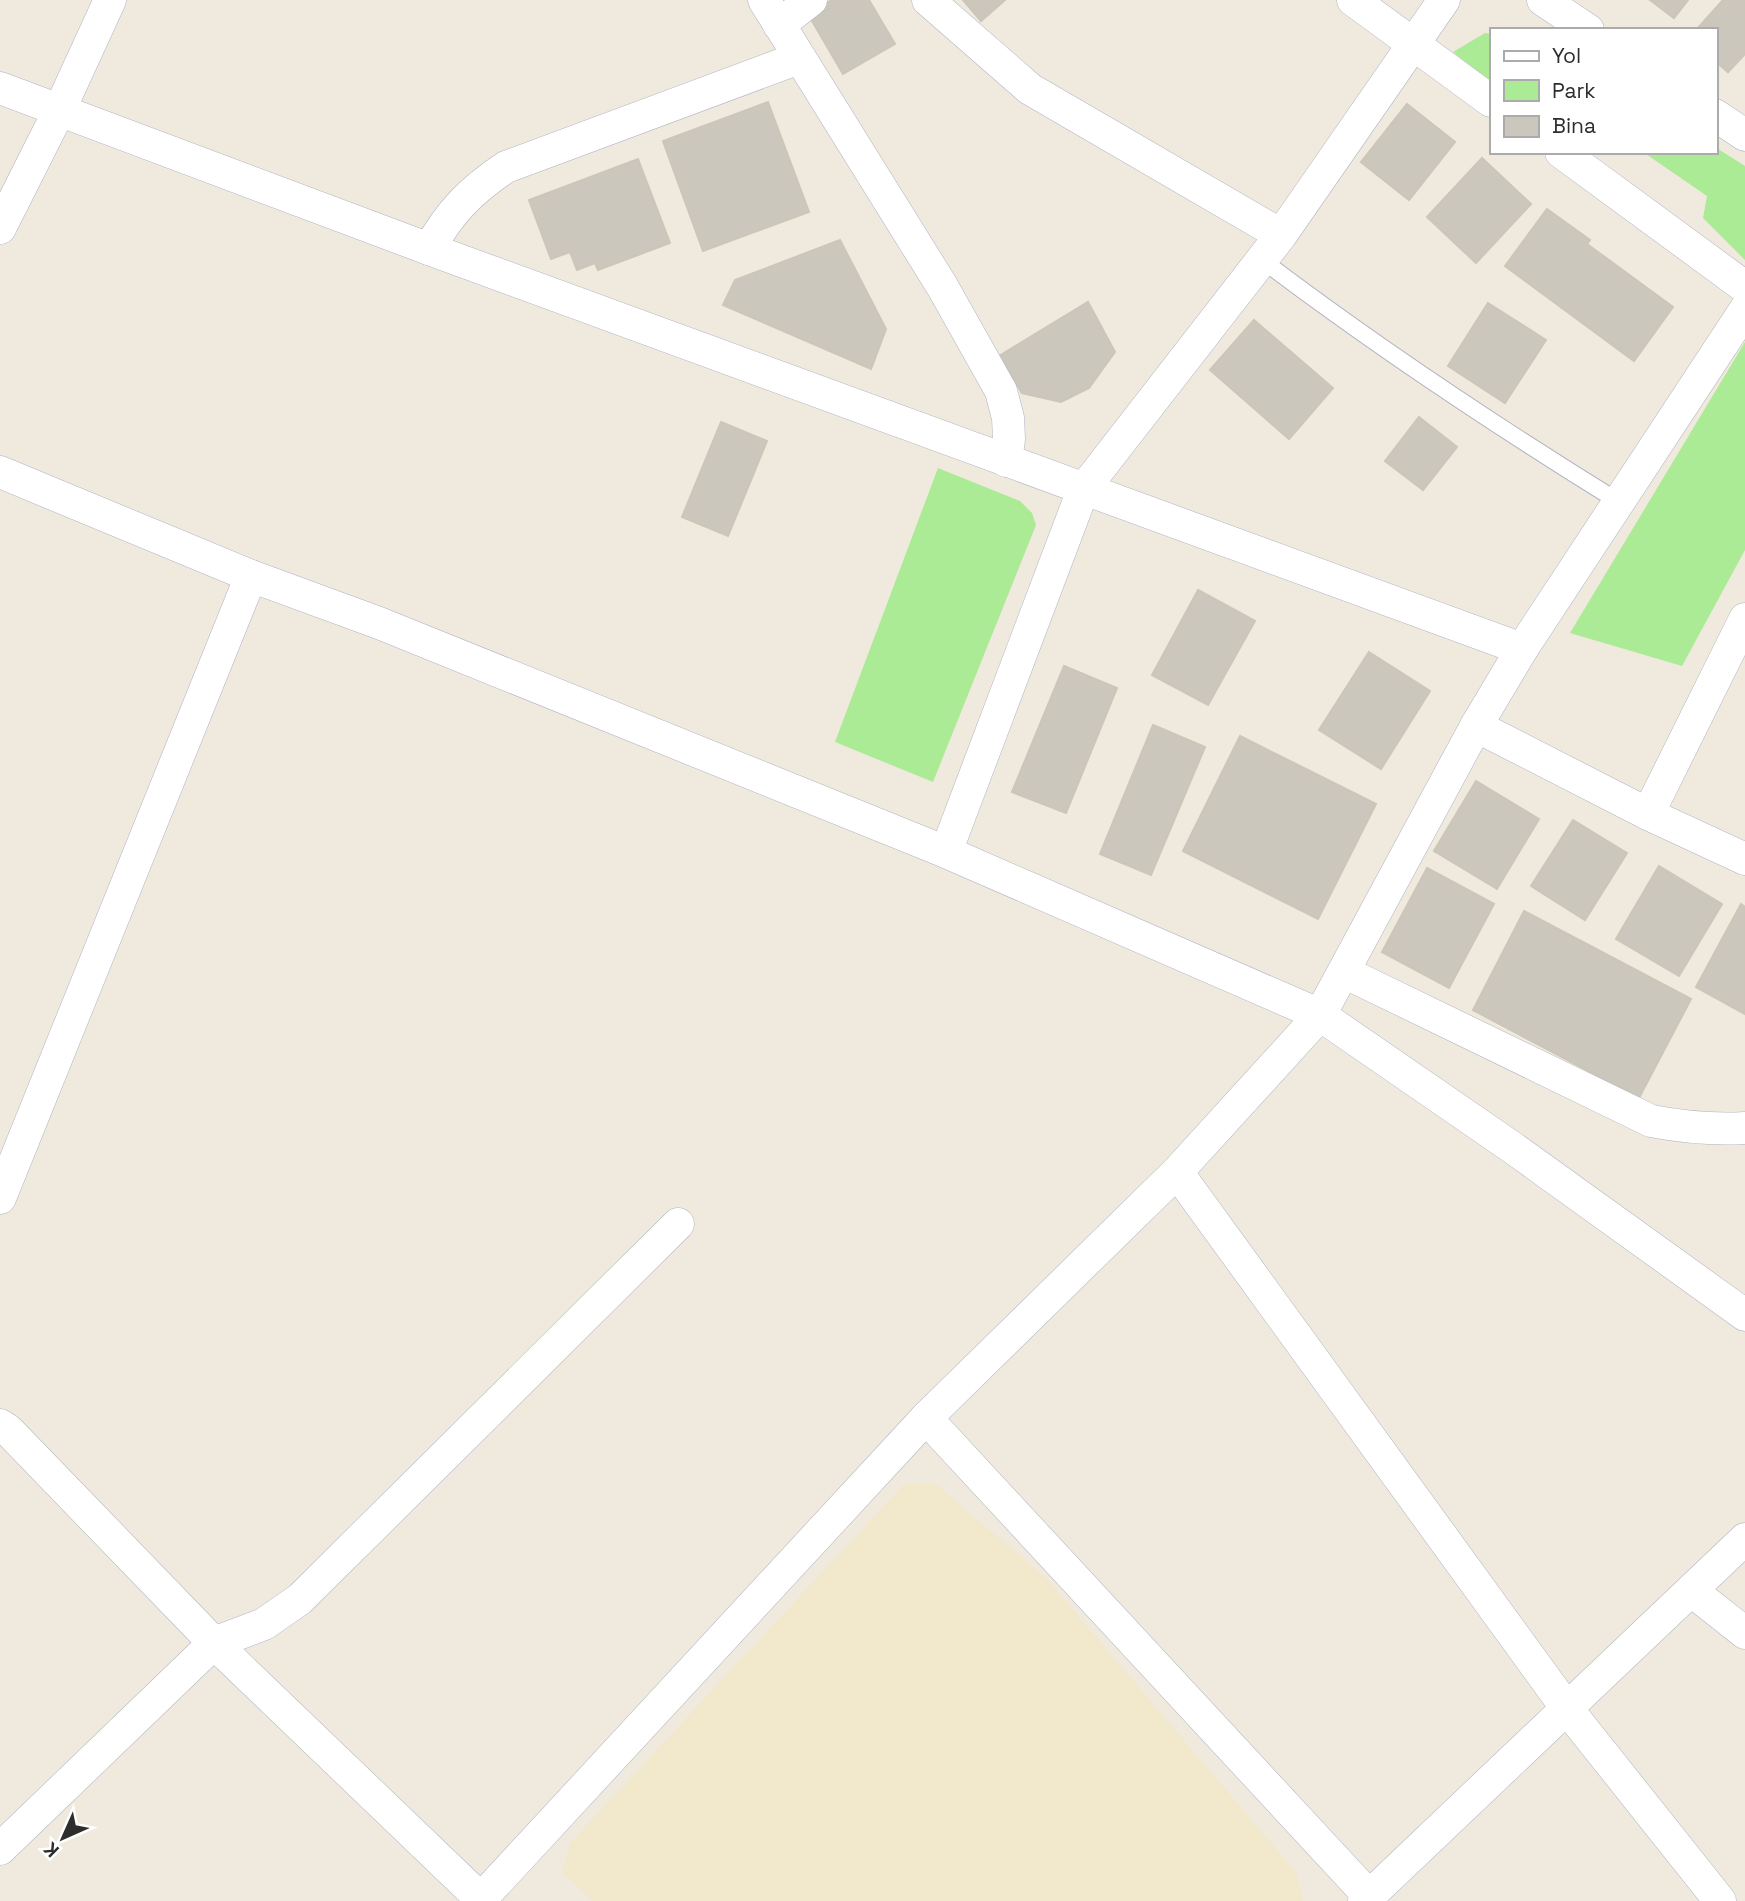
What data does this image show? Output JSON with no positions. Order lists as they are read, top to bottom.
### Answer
{
  "legend": ["Yol", "Park", "Bina"],
  "north": "bottom left"
}
